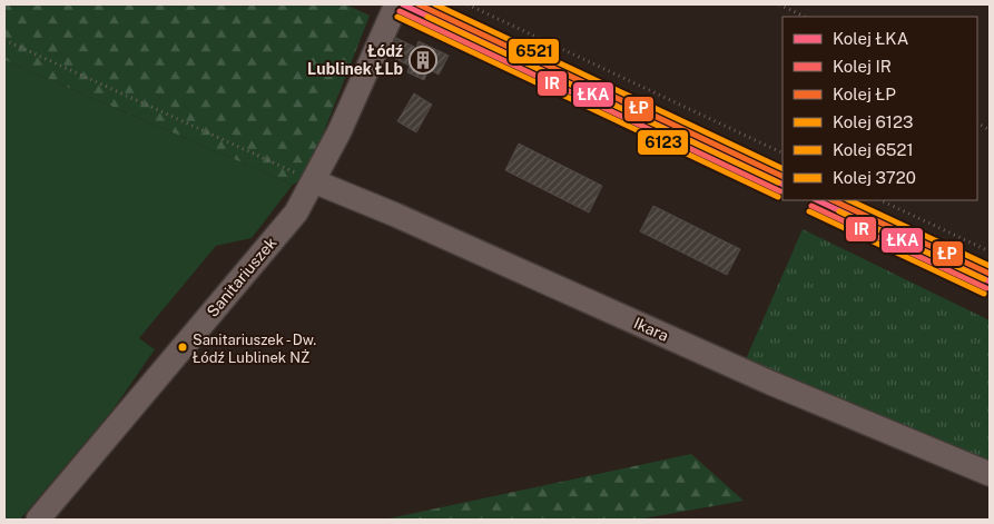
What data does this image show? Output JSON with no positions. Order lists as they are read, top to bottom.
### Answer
{
  "streets": {
    "street": ["Sanitariuszek", "Ikara"]
  },
  "crossings": [
    ["Sanitariuszek", "Ikara"]
  ],
  "places": {
    "building": ["Łódź Lublinek ŁLb"],
    "other": ["Sanitariuszek - Dw. Łódź Lublinek NŻ"]
  },
  "lines": [
    "rail line ŁKA",
    "rail line ŁP",
    "rail line 6521",
    "rail line IR",
    "rail line 6123",
    "rail line 3720"
  ],
  "legend": [
    "Kolej ŁKA",
    "Kolej IR",
    "Kolej ŁP",
    "Kolej 6123",
    "Kolej 6521",
    "Kolej 3720"
  ]
}
